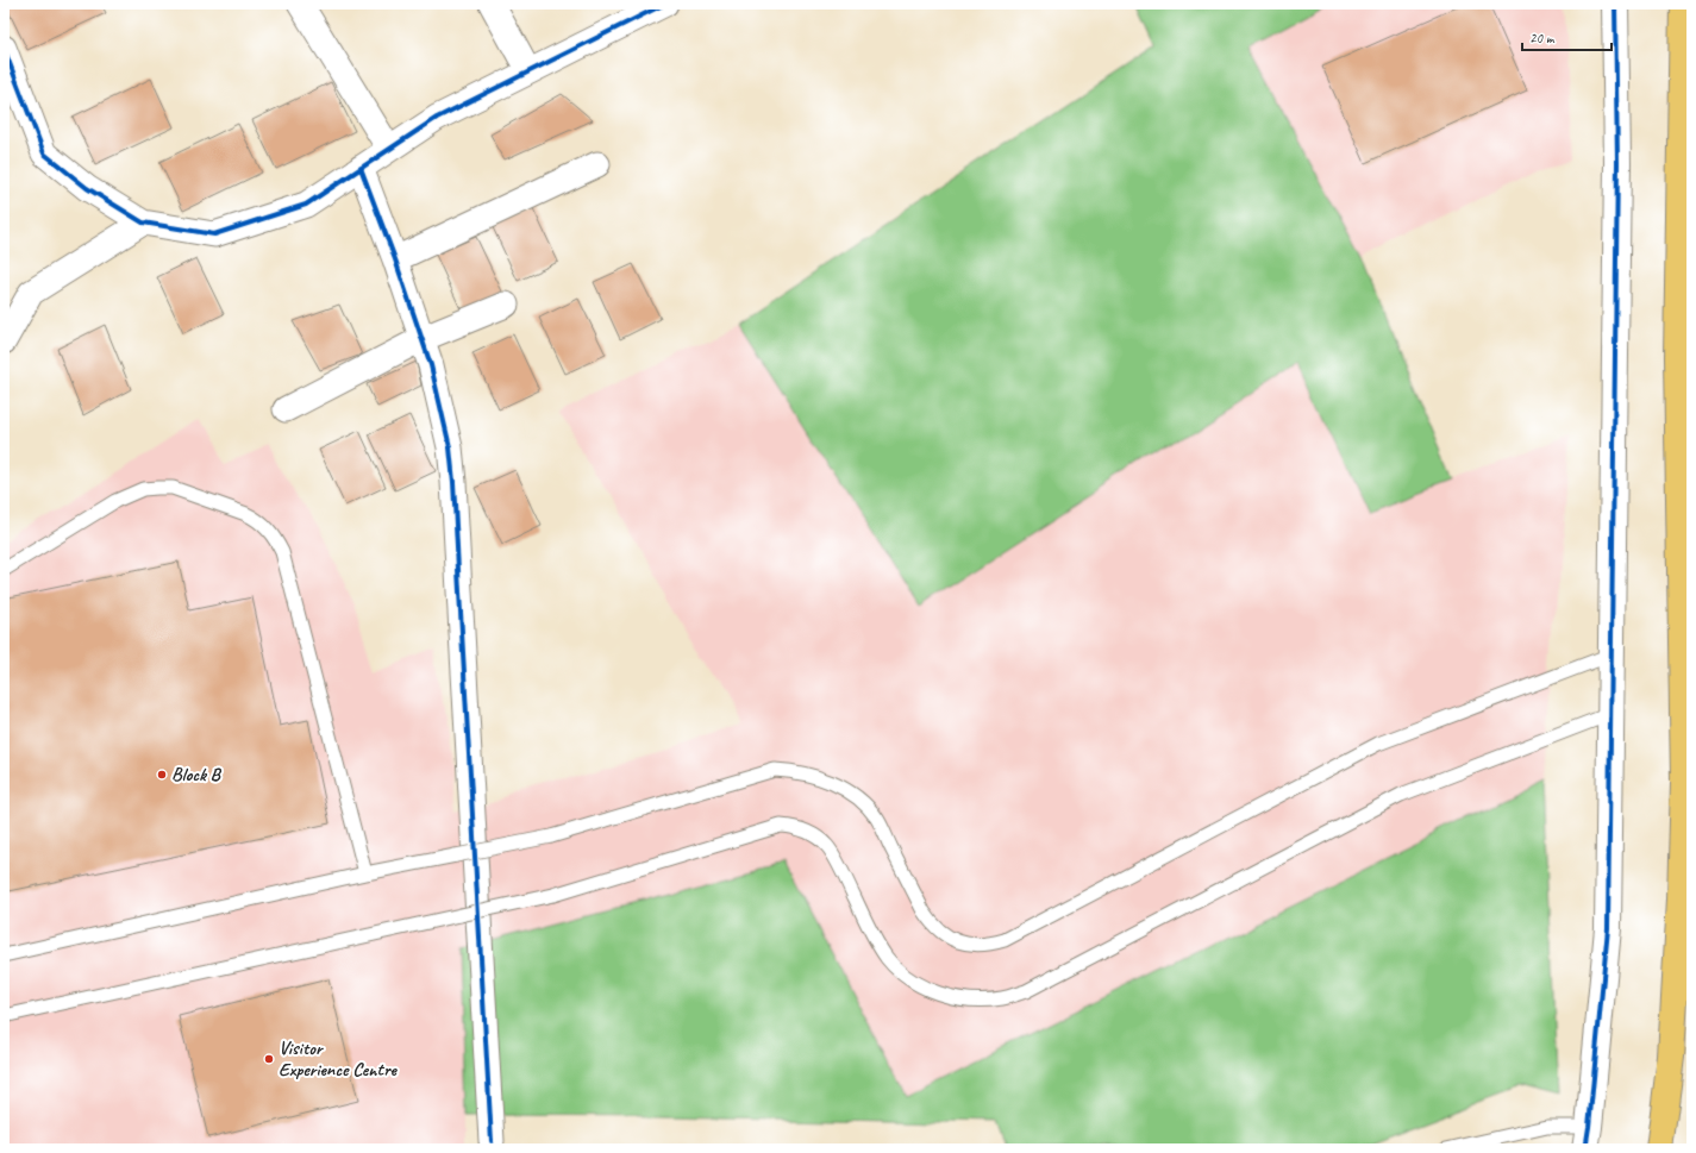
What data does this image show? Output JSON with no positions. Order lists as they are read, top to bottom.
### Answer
{
  "places": ["Block B", "Visitor Experience Centre"],
  "scale_bar": "20 m"
}
